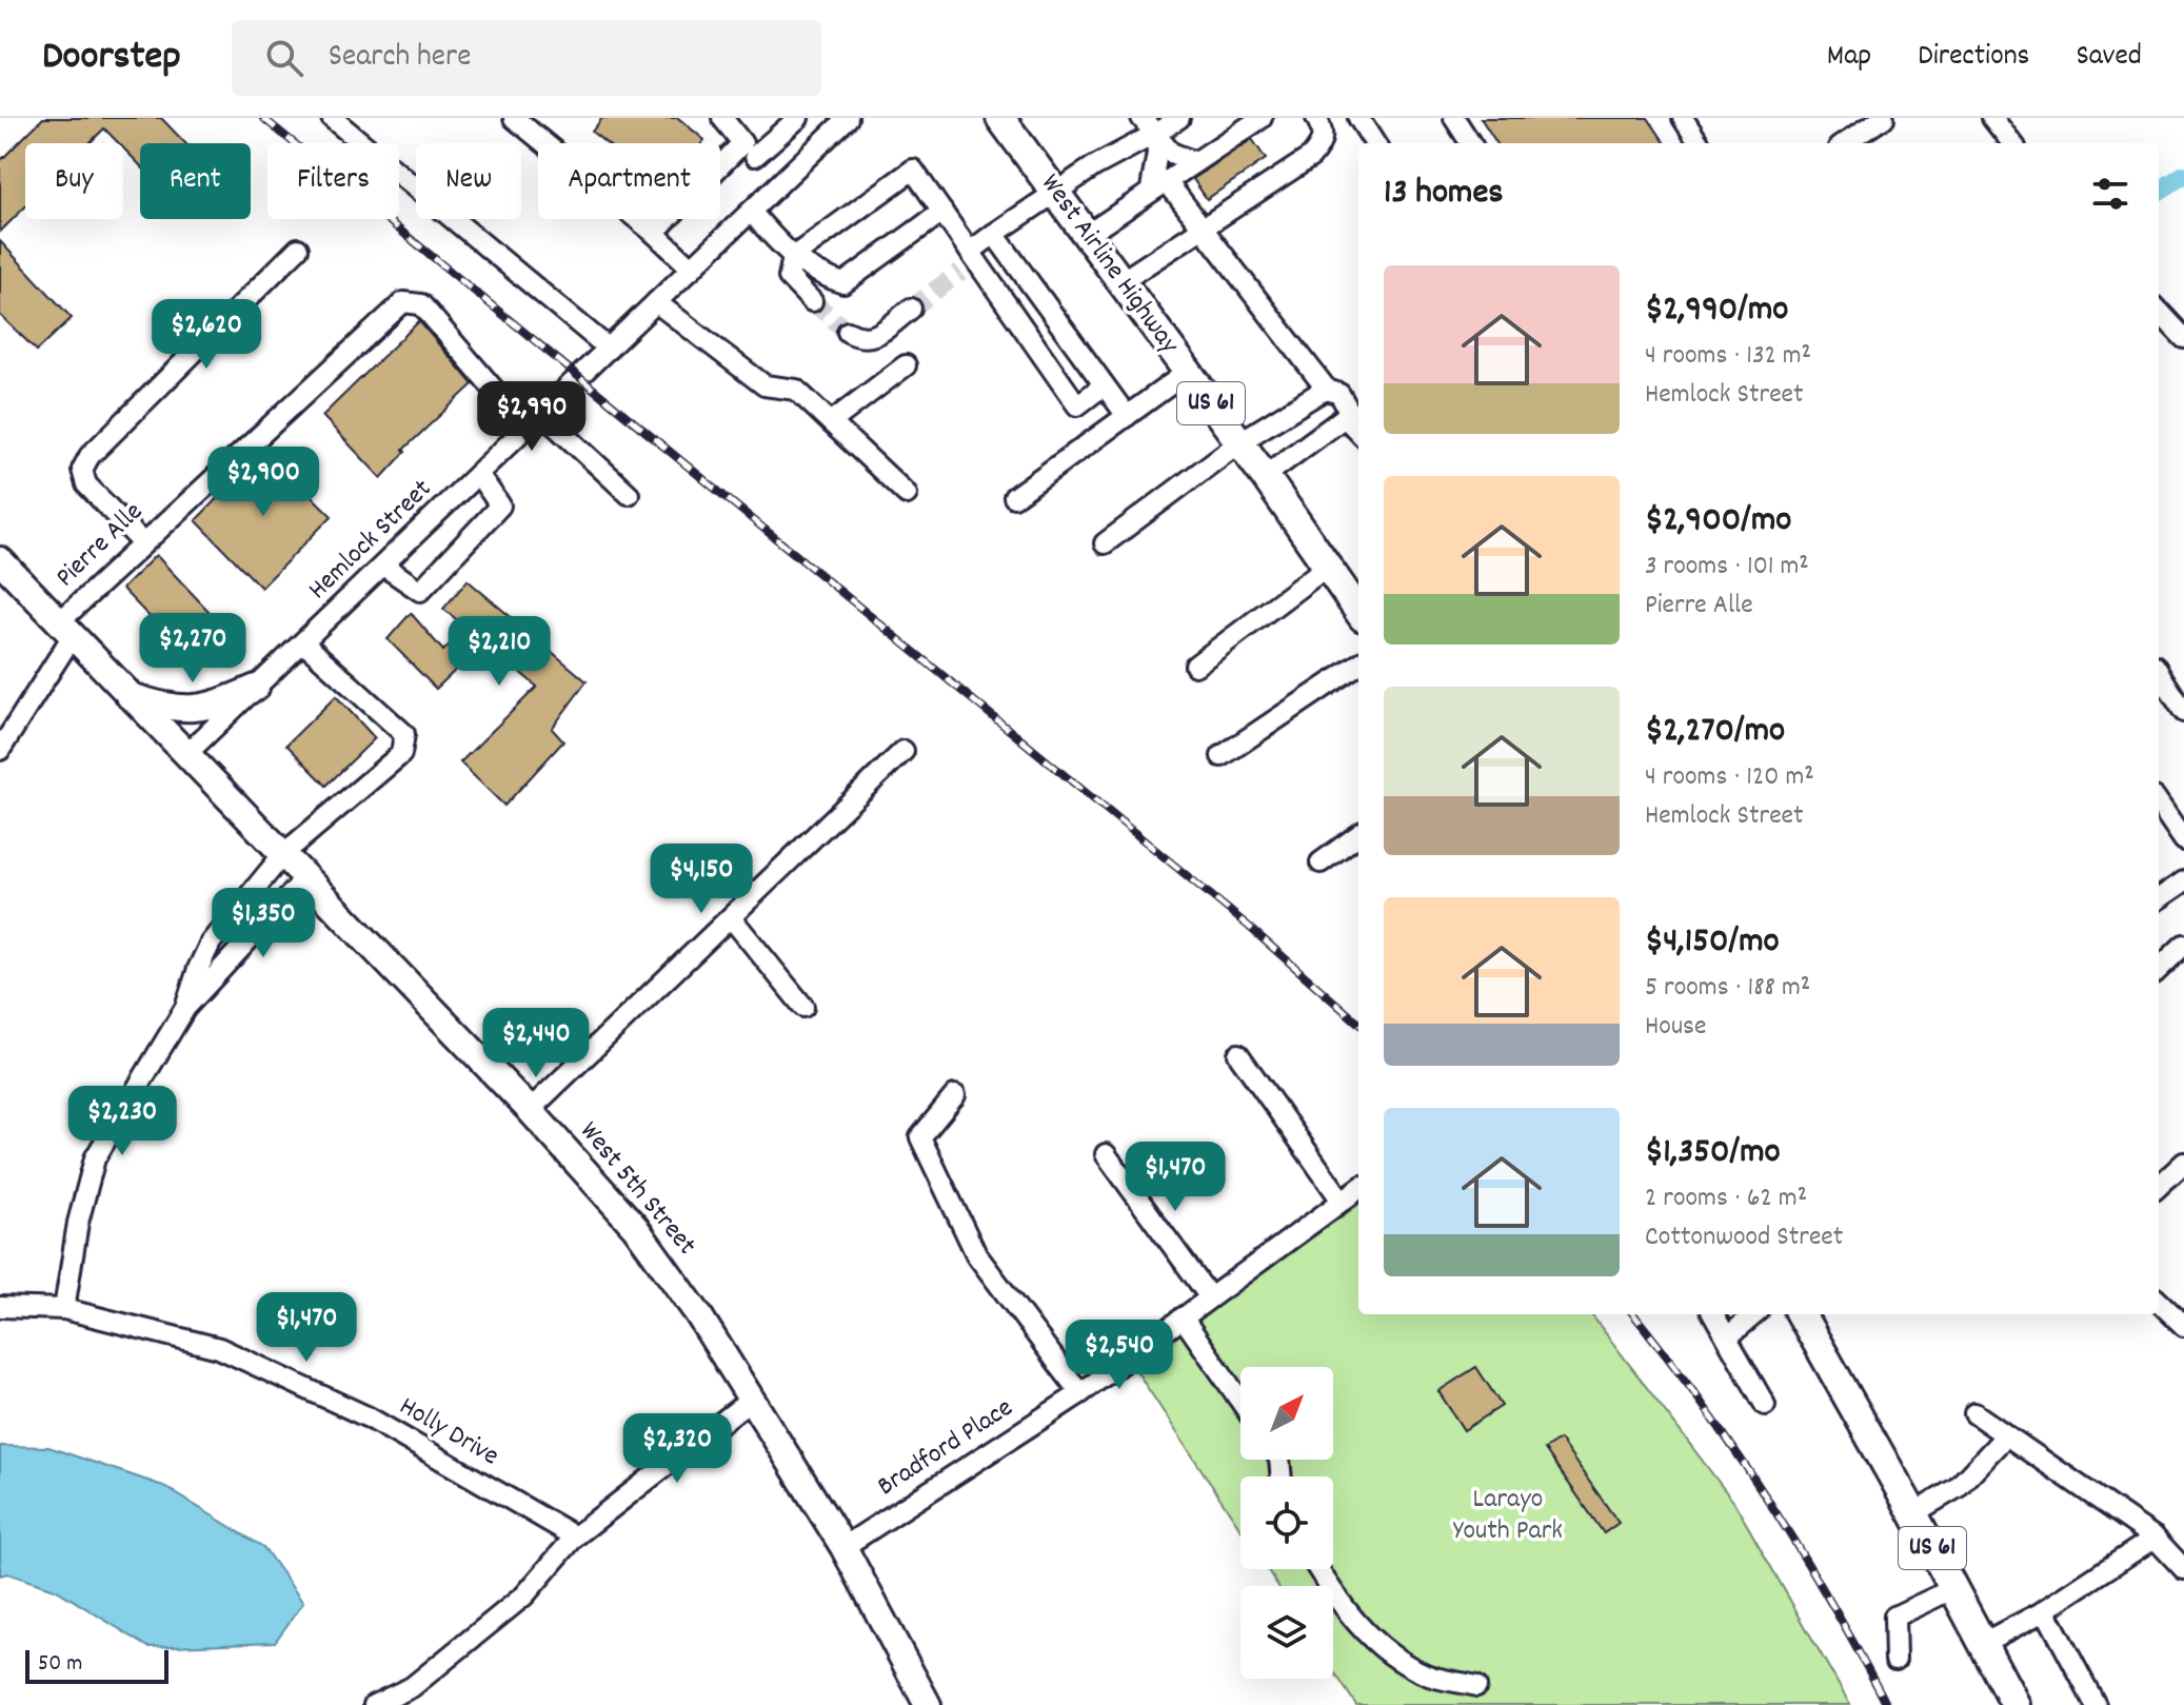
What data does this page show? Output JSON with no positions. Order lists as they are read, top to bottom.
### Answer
{
  "streets": {
    "highway": ["West Airline Highway", "US 61"],
    "main road": ["West 5th Street"],
    "street": [
      "Hemlock Street",
      "Pierre Alle",
      "Holly Drive",
      "Bradford Place"
    ]
  },
  "crossings": [
    ["Hemlock Street", "Pierre Alle"],
    ["Hemlock Street", "West 5th Street"],
    ["Pierre Alle", "West 5th Street"],
    ["West 5th Street", "Bradford Place"]
  ],
  "parks": ["Larayo Youth Park"],
  "scale_bar": "50 m",
  "north": "top right",
  "page": {
    "header": "Doorstep",
    "search": "Search here",
    "nav": ["Map", "Directions", "Saved"],
    "chip": [
      "Buy",
      "Rent",
      "Filters",
      "New",
      "Apartment"
    ],
    "heading": "13 homes",
    "list": [
      {
        "name": "$2,990/mo",
        "note": "4 rooms · 132 m² · Hemlock Street"
      },
      {
        "name": "$2,900/mo",
        "note": "3 rooms · 101 m² · Pierre Alle"
      },
      {
        "name": "$2,270/mo",
        "note": "4 rooms · 120 m² · Hemlock Street"
      },
      {
        "name": "$4,150/mo",
        "note": "5 rooms · 188 m² · House"
      },
      {
        "name": "$1,350/mo",
        "note": "2 rooms · 62 m² · Cottonwood Street"
      }
    ],
    "price": [
      "$2,620",
      "$2,990",
      "$2,900",
      "$2,270",
      "$2,210",
      "$4,150",
      "$1,350",
      "$2,440",
      "$2,230",
      "$1,470",
      "$1,470",
      "$2,540",
      "$2,320"
    ],
    "scale": "50 m"
  }
}
